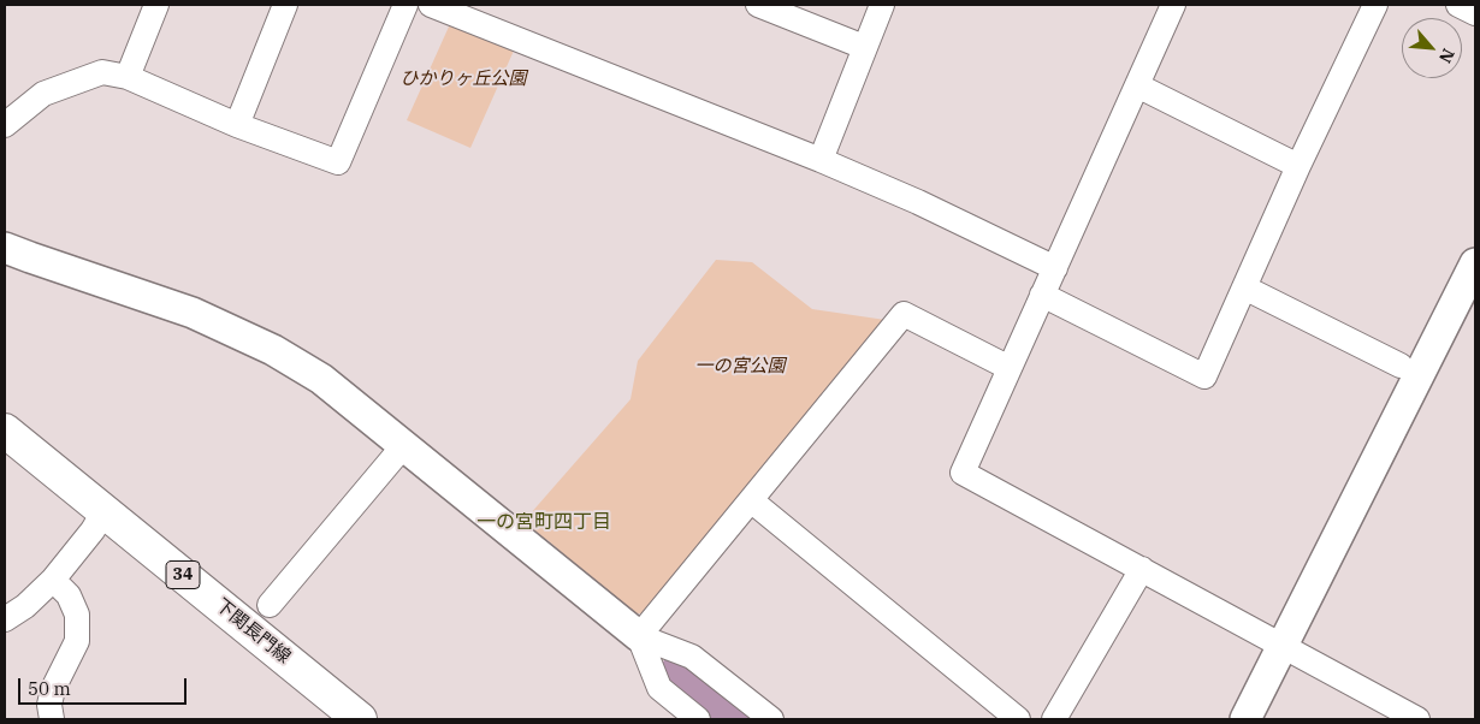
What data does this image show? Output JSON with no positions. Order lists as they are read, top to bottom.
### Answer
{
  "streets": {
    "main road": ["34", "下関長門線"]
  },
  "districts": ["一の宮町四丁目"],
  "parks": ["ひかりヶ丘公園", "一の宮公園"],
  "scale_bar": "50 m",
  "north": "bottom right"
}
